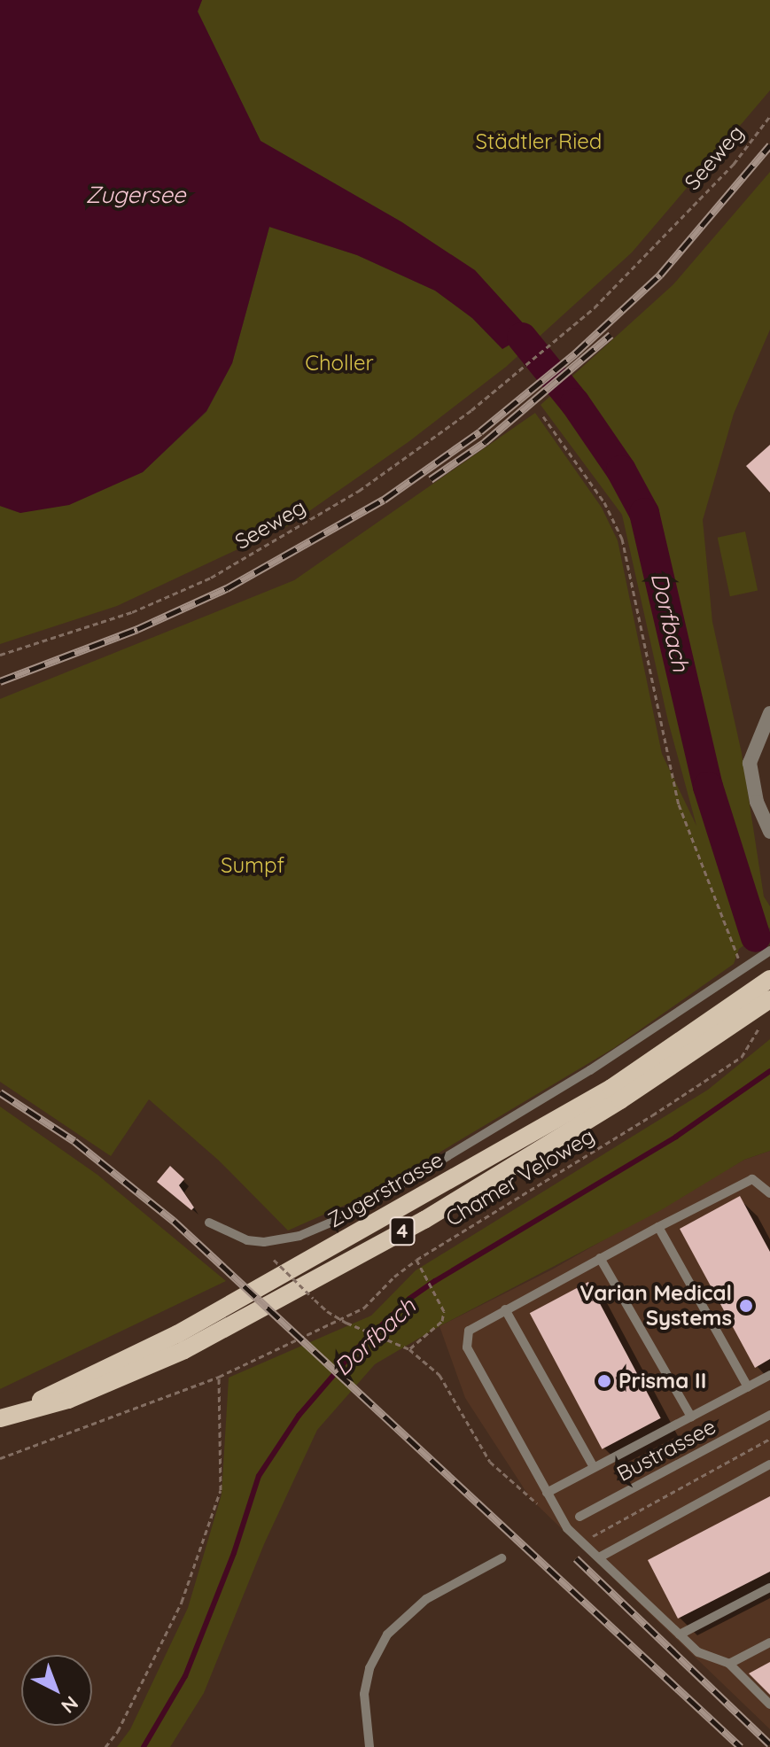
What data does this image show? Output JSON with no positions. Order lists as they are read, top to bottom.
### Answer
{
  "streets": {
    "main road": ["Zugerstrasse", "4"],
    "lane": ["Bustrassee"],
    "path": ["Seeweg", "Chamer Veloweg"]
  },
  "water": ["Zugersee", "Dorfbach"],
  "parks": ["Städtler Ried", "Choller", "Sumpf"],
  "places": ["Varian Medical Systems", "Prisma II"],
  "north": "bottom right"
}
